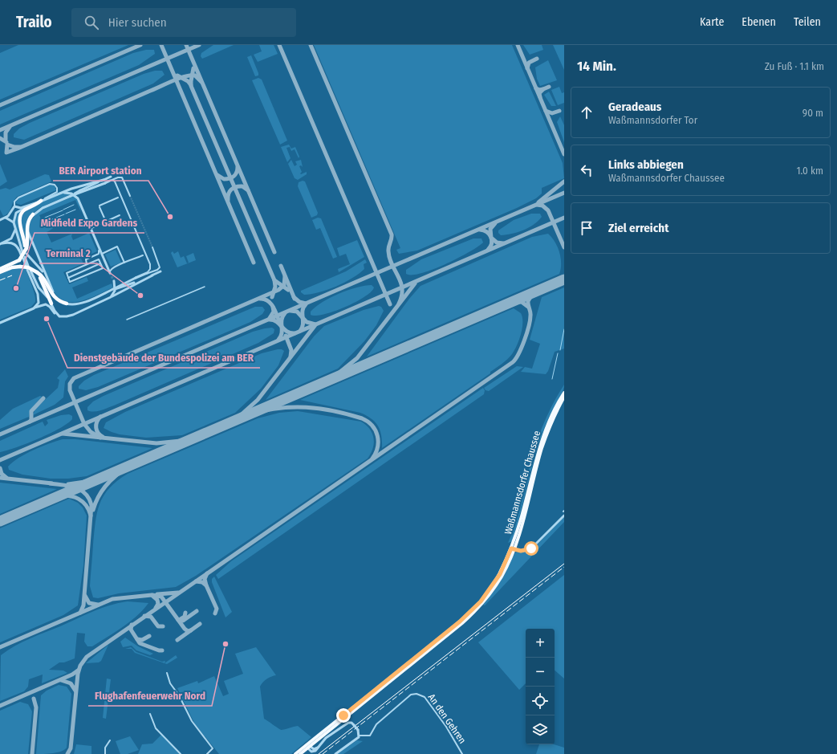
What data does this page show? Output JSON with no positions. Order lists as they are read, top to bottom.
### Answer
{
  "streets": {
    "main road": ["Waßmannsdorfer Chaussee"],
    "street": ["An den Gehren"]
  },
  "places": [
    "BER Airport station",
    "Midfield Expo Gardens",
    "Terminal 2",
    "Dienstgebäude der Bundespolizei am BER",
    "Flughafenfeuerwehr Nord"
  ],
  "page": {
    "header": "Trailo",
    "search": "Hier suchen",
    "nav": ["Karte", "Ebenen", "Teilen"],
    "heading": ["14 Min.", "Zu Fuß · 1.1 km"],
    "list": [
      ["Geradeaus", "Waßmannsdorfer Tor", "90 m"],
      ["Links abbiegen", "Waßmannsdorfer Chaussee", "1.0 km"],
      "Ziel erreicht"
    ],
    "map_buttons": ["+", "−"]
  }
}
